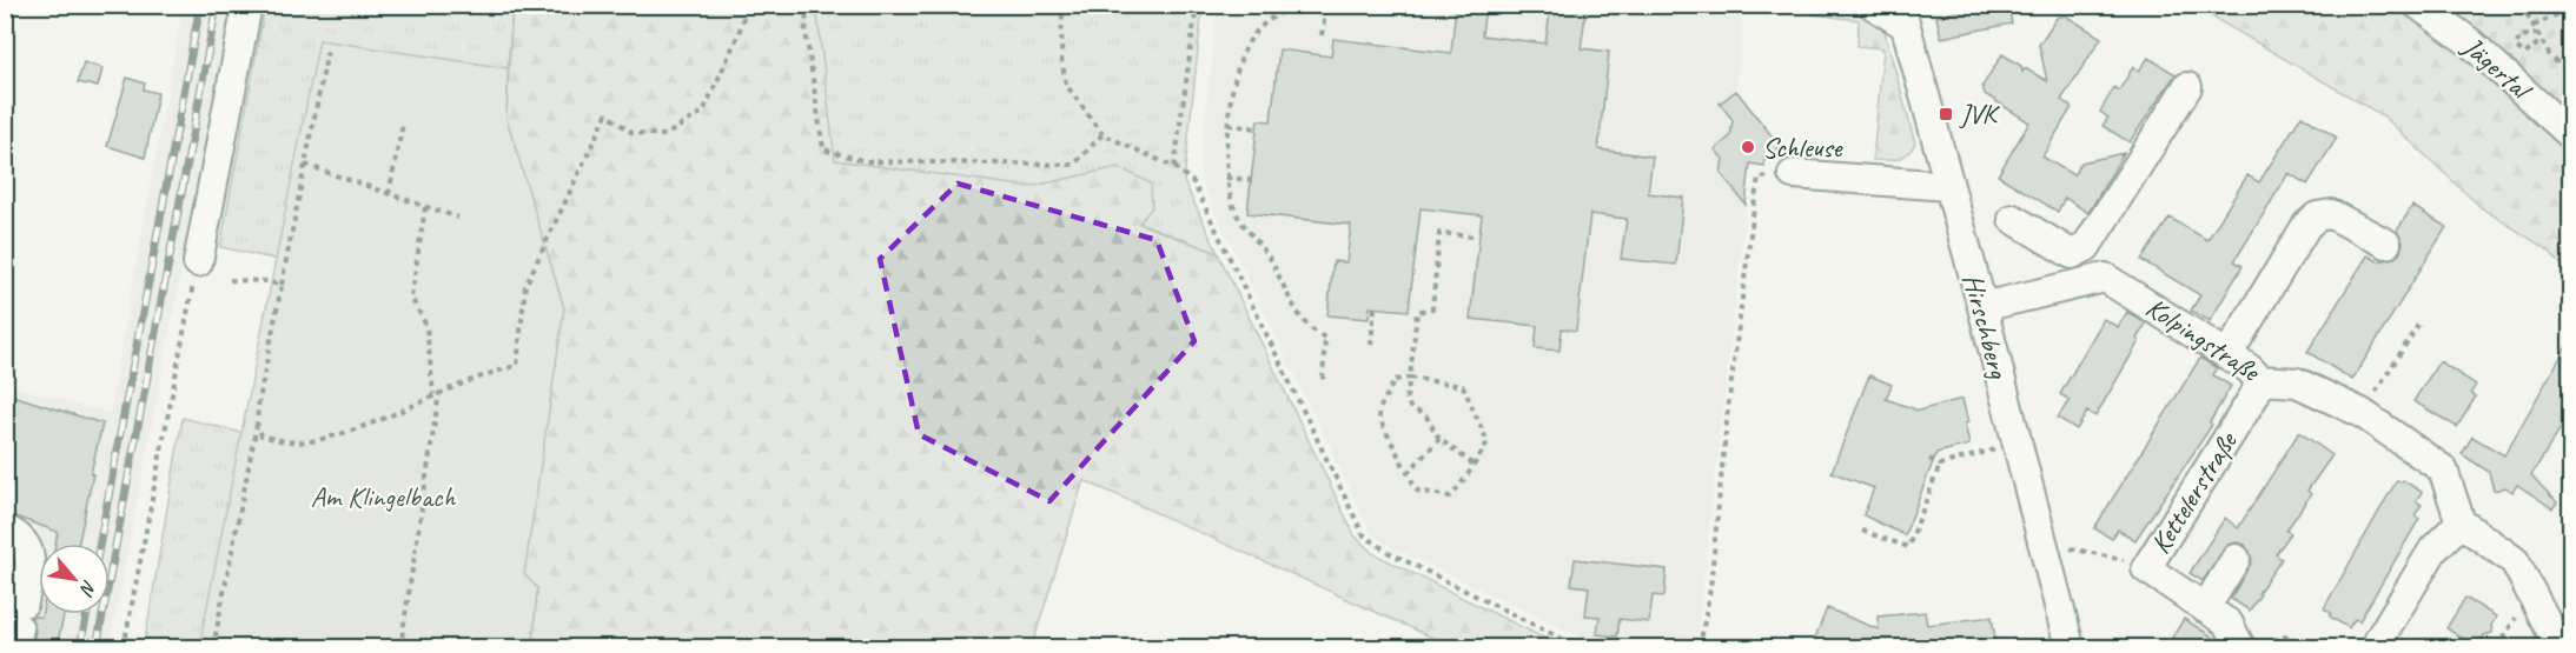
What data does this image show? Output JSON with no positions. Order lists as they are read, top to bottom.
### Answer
{
  "streets": {
    "street": [
      "Jägertal",
      "Hirschberg",
      "Kolpingstraße",
      "Kettelerstraße"
    ]
  },
  "crossings": [
    ["Hirschberg", "Kolpingstraße"],
    ["Kolpingstraße", "Kettelerstraße"]
  ],
  "parks": ["Am Klingelbach"],
  "places": {
    "transit": ["JVK"],
    "other": ["Schleuse"]
  },
  "north": "bottom right"
}
